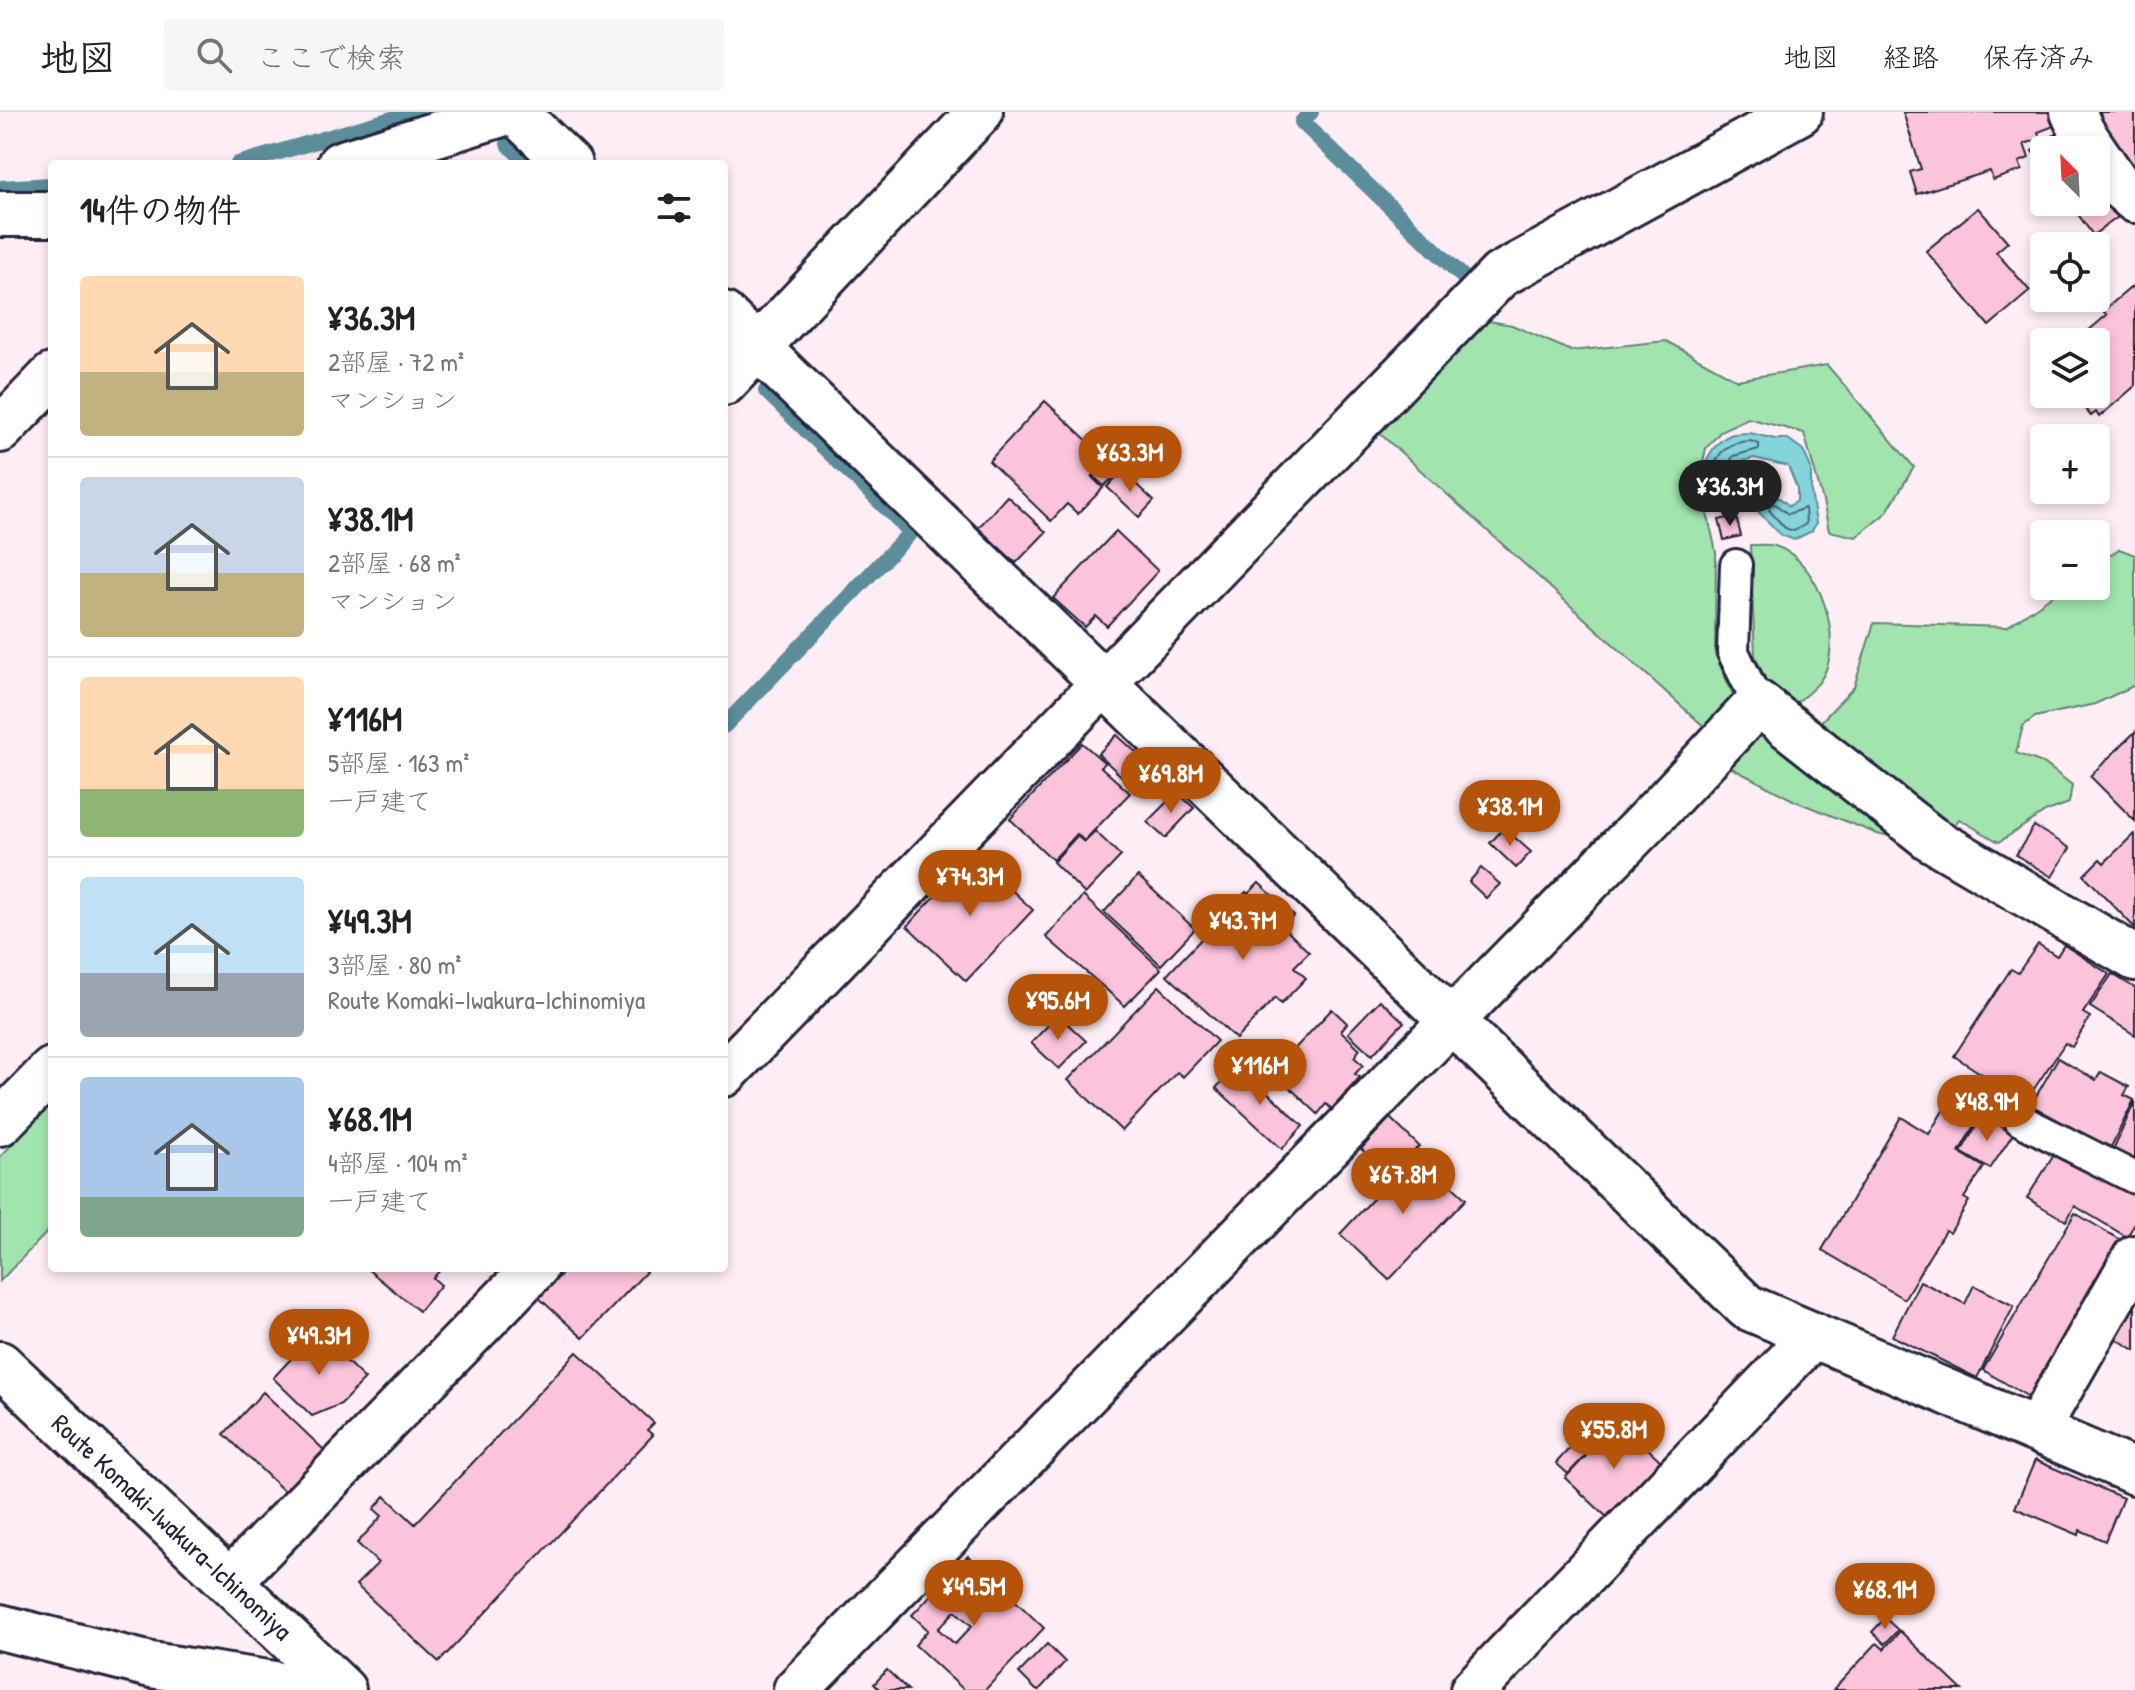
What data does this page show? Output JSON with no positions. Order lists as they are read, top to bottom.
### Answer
{
  "streets": {
    "street": ["Route Komaki-Iwakura-Ichinomiya"]
  },
  "north": "top left",
  "page": {
    "header": "地図",
    "search": "ここで検索",
    "nav": ["地図", "経路", "保存済み"],
    "map_buttons": ["+", "−"],
    "heading": "14件の物件",
    "list": [
      {
        "name": "¥36.3M",
        "note": "2部屋 · 72 m² · マンション"
      },
      {
        "name": "¥38.1M",
        "note": "2部屋 · 68 m² · マンション"
      },
      {
        "name": "¥116M",
        "note": "5部屋 · 163 m² · 一戸建て"
      },
      {
        "name": "¥49.3M",
        "note": "3部屋 · 80 m² · Route Komaki-Iwakura-Ichinomiya"
      },
      {
        "name": "¥68.1M",
        "note": "4部屋 · 104 m² · 一戸建て"
      }
    ],
    "price": [
      "¥63.3M",
      "¥36.3M",
      "¥69.8M",
      "¥38.1M",
      "¥74.3M",
      "¥43.7M",
      "¥95.6M",
      "¥116M",
      "¥48.9M",
      "¥67.8M",
      "¥49.3M",
      "¥55.8M",
      "¥49.5M",
      "¥68.1M"
    ]
  }
}
